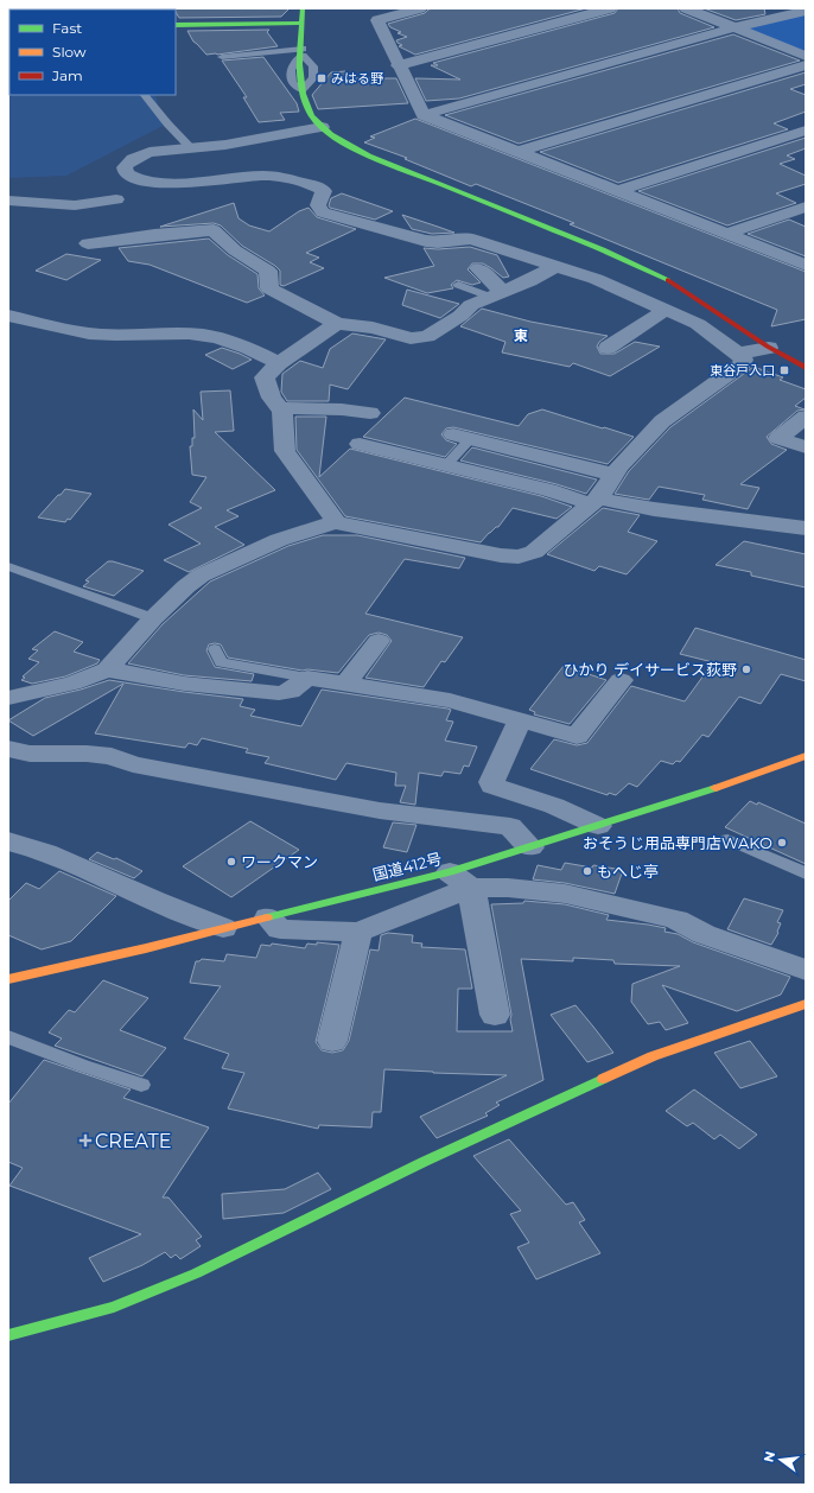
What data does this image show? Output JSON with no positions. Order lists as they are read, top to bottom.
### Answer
{
  "streets": {
    "main road": ["国道412号"]
  },
  "districts": ["東"],
  "places": {
    "transit": ["みはる野", "東谷戸入口"],
    "other": [
      "ひかり デイサービス荻野",
      "おそうじ用品専門店WAKO",
      "ワークマン",
      "もへじ亭"
    ],
    "health": ["CREATE"]
  },
  "legend": ["Fast", "Slow", "Jam"],
  "north": "left"
}
